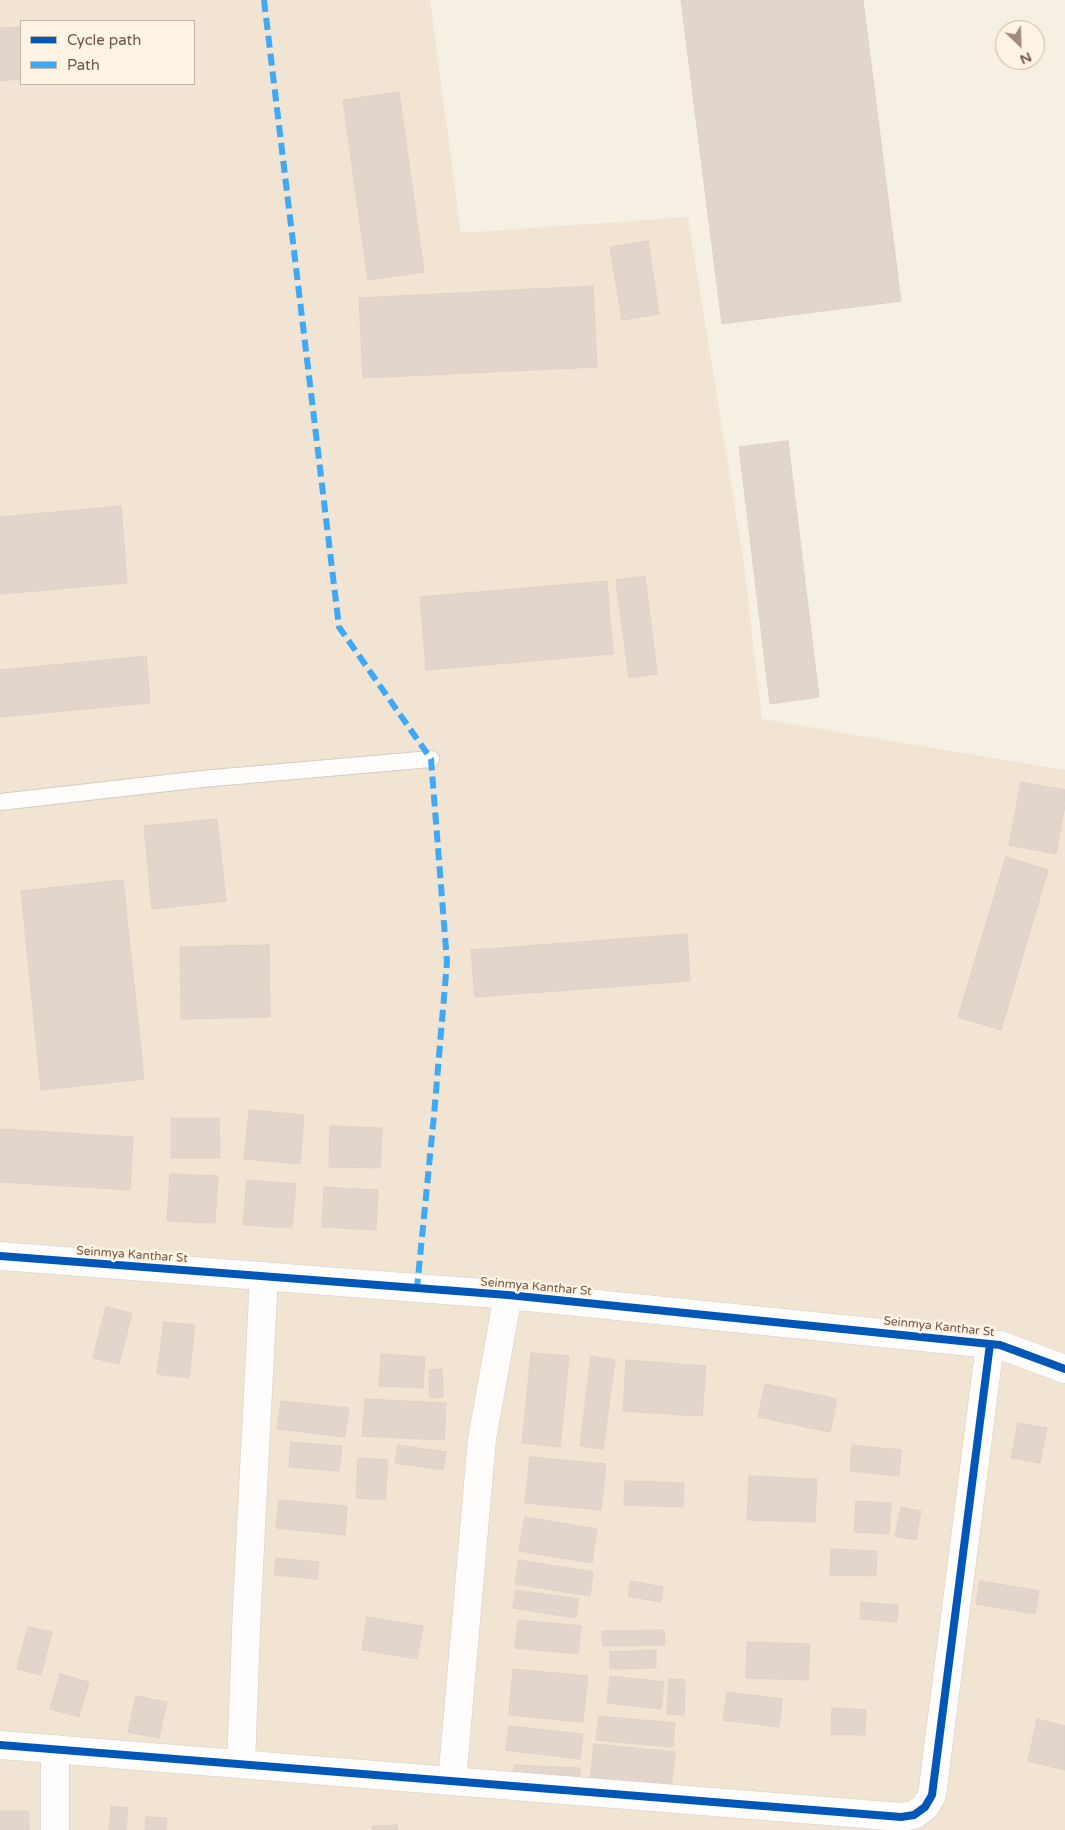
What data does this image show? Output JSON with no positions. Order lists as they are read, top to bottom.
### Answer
{
  "streets": {
    "street": ["Seinmya Kanthar St"]
  },
  "legend": ["Cycle path", "Path"],
  "north": "bottom right"
}
